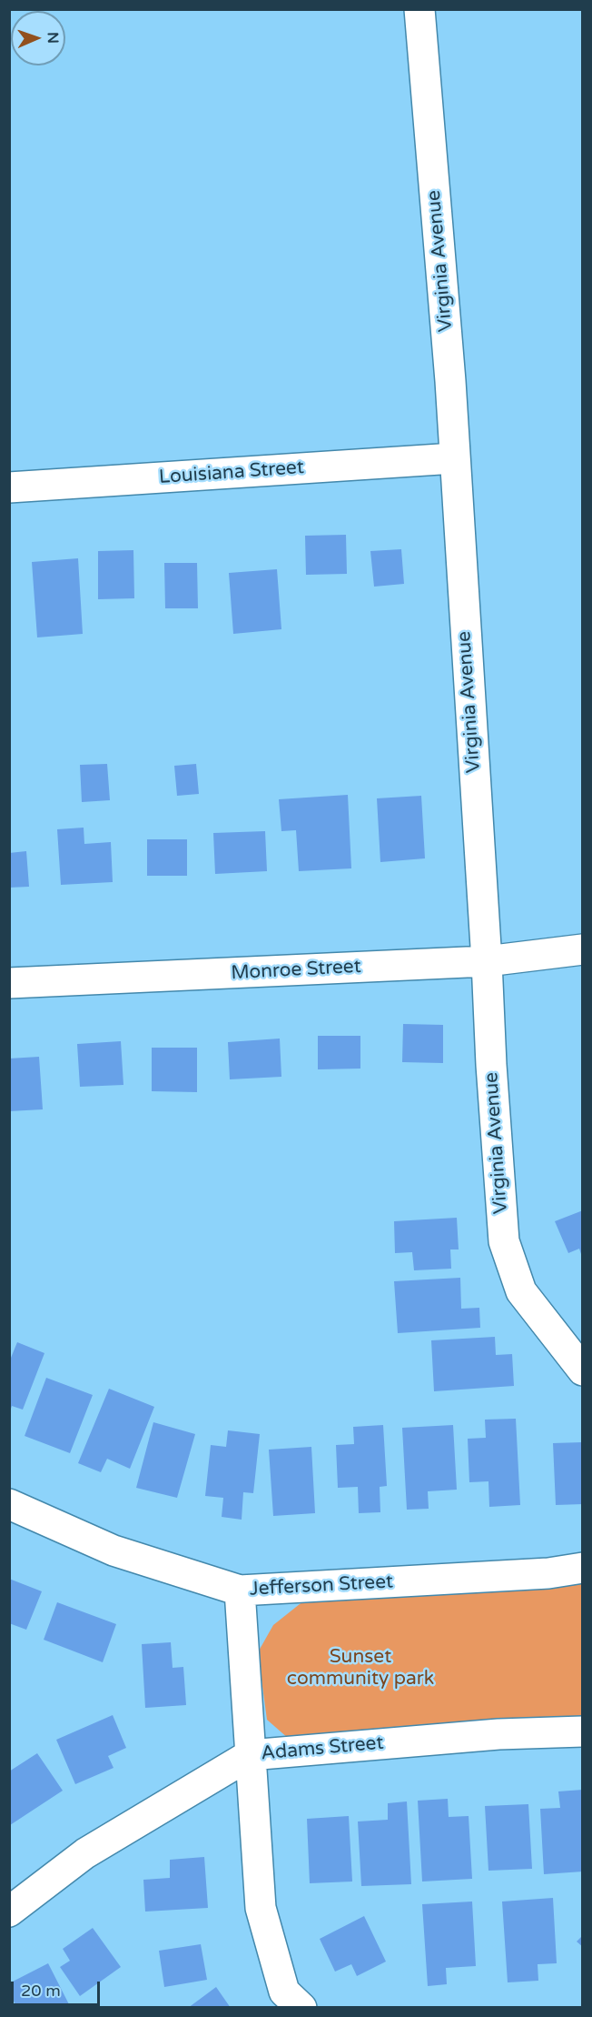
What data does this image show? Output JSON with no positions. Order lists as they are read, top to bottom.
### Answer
{
  "streets": {
    "street": [
      "Virginia Avenue",
      "Louisiana Street",
      "Monroe Street",
      "Jefferson Street",
      "Adams Street"
    ]
  },
  "crossings": [
    ["Virginia Avenue", "Louisiana Street"],
    ["Virginia Avenue", "Monroe Street"]
  ],
  "parks": ["Sunset community park"],
  "scale_bar": "20 m",
  "north": "right"
}
